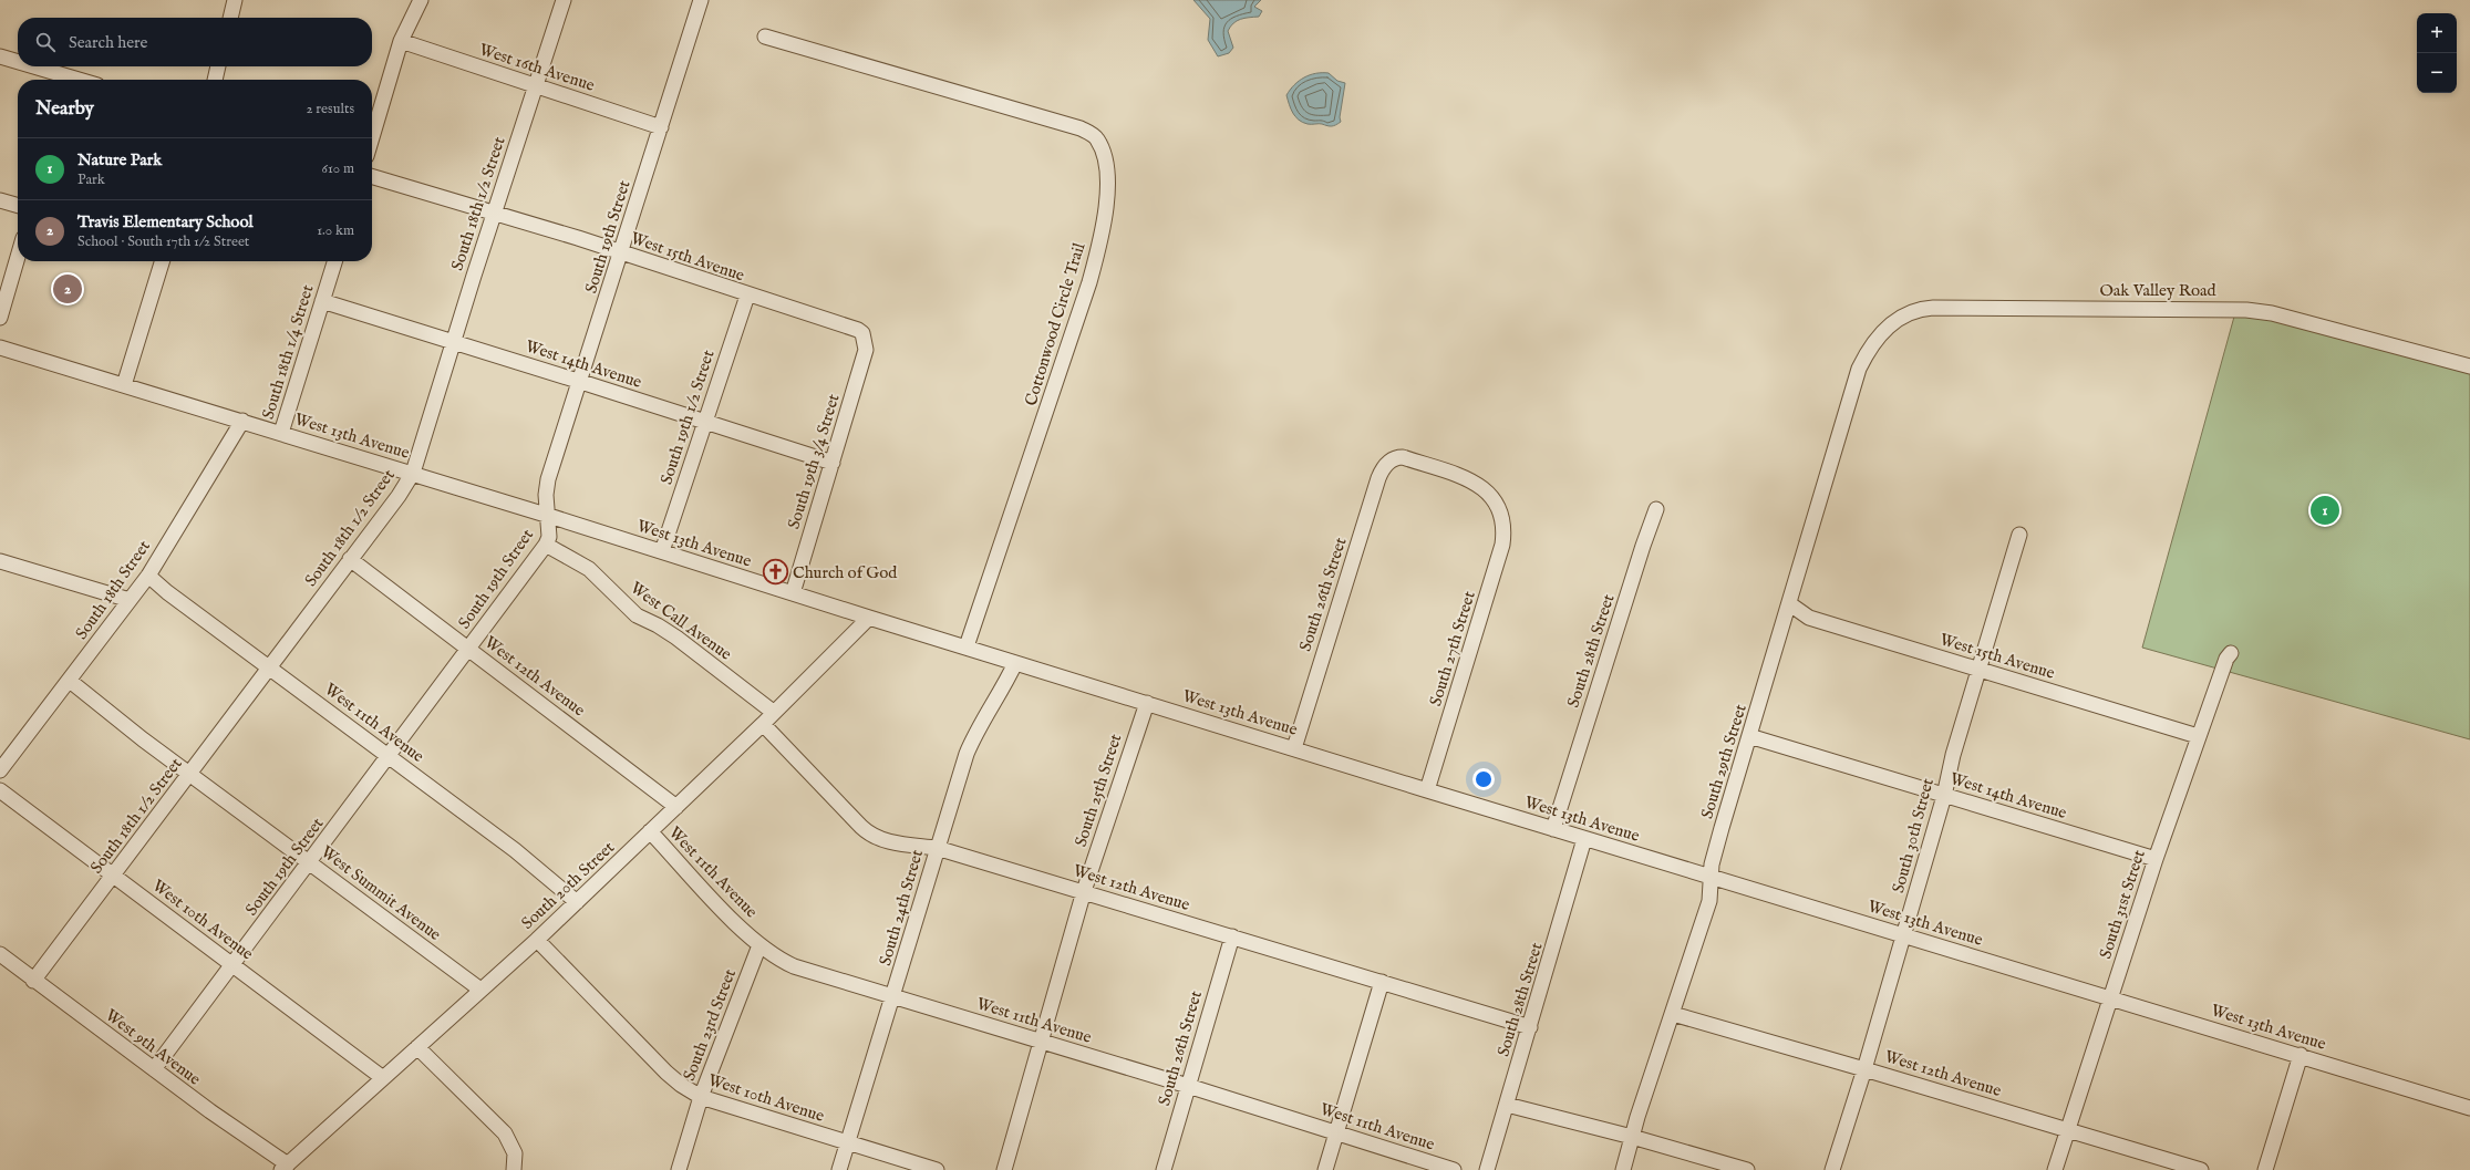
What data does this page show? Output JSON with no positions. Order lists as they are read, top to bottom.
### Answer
{
  "streets": {
    "street": [
      "West 16th Avenue",
      "South 18th 1/2 Street",
      "South 19th Street",
      "West 15th Avenue",
      "Oak Valley Road",
      "Cottonwood Circle Trail",
      "South 18th 1/4 Street",
      "West 14th Avenue",
      "South 19th 1/2 Street",
      "West 13th Avenue",
      "South 19th 3/4 Street",
      "South 18th Street",
      "South 26th Street",
      "West Call Avenue",
      "South 27th Street",
      "South 28th Street",
      "West 12th Avenue",
      "West 11th Avenue",
      "South 29th Street",
      "South 25th Street",
      "South 30th Street",
      "South 20th Street",
      "West Summit Avenue",
      "South 31st Street",
      "South 24th Street",
      "West 10th Avenue",
      "South 23rd Street",
      "West 9th Avenue"
    ]
  },
  "crossings": [
    ["West 16th Avenue", "South 18th 1/2 Street"],
    ["West 16th Avenue", "South 19th Street"],
    ["South 18th 1/2 Street", "West 15th Avenue"],
    ["South 18th 1/2 Street", "West 14th Avenue"],
    ["South 18th 1/2 Street", "West 13th Avenue"],
    ["South 18th 1/2 Street", "West 12th Avenue"],
    ["South 18th 1/2 Street", "West 11th Avenue"],
    ["South 18th 1/2 Street", "West Summit Avenue"],
    ["South 18th 1/2 Street", "West 10th Avenue"],
    ["South 18th 1/2 Street", "West 9th Avenue"],
    ["South 19th Street", "West 15th Avenue"],
    ["South 19th Street", "West 14th Avenue"],
    ["South 19th Street", "West 13th Avenue"],
    ["South 19th Street", "West Call Avenue"],
    ["South 19th Street", "West 12th Avenue"],
    ["South 19th Street", "West 11th Avenue"],
    ["South 19th Street", "West Summit Avenue"],
    ["South 19th Street", "West 10th Avenue"],
    ["South 19th Street", "West 9th Avenue"],
    ["West 15th Avenue", "South 19th 1/2 Street"],
    ["West 15th Avenue", "South 19th 3/4 Street"],
    ["West 15th Avenue", "South 29th Street"],
    ["West 15th Avenue", "South 30th Street"],
    ["West 15th Avenue", "South 31st Street"],
    ["Oak Valley Road", "South 29th Street"],
    ["Cottonwood Circle Trail", "West 13th Avenue"],
    ["South 18th 1/4 Street", "West 14th Avenue"],
    ["South 18th 1/4 Street", "West 13th Avenue"],
    ["West 14th Avenue", "South 19th 1/2 Street"],
    ["West 14th Avenue", "South 19th 3/4 Street"],
    ["West 14th Avenue", "South 29th Street"],
    ["West 14th Avenue", "South 30th Street"],
    ["West 14th Avenue", "South 31st Street"],
    ["South 19th 1/2 Street", "West 13th Avenue"],
    ["West 13th Avenue", "South 19th 3/4 Street"],
    ["West 13th Avenue", "South 18th Street"],
    ["West 13th Avenue", "South 26th Street"],
    ["West 13th Avenue", "South 27th Street"],
    ["West 13th Avenue", "South 28th Street"],
    ["West 13th Avenue", "South 29th Street"],
    ["West 13th Avenue", "South 25th Street"],
    ["West 13th Avenue", "South 30th Street"],
    ["West 13th Avenue", "South 20th Street"],
    ["West 13th Avenue", "South 31st Street"],
    ["West 13th Avenue", "South 24th Street"],
    ["South 18th Street", "West 11th Avenue"],
    ["South 18th Street", "West Summit Avenue"],
    ["South 26th Street", "South 27th Street"],
    ["South 26th Street", "West 12th Avenue"],
    ["South 26th Street", "West 11th Avenue"],
    ["West Call Avenue", "South 20th Street"],
    ["South 28th Street", "West 12th Avenue"],
    ["West 12th Avenue", "South 29th Street"],
    ["West 12th Avenue", "South 25th Street"],
    ["West 12th Avenue", "South 30th Street"],
    ["West 12th Avenue", "South 20th Street"],
    ["West 12th Avenue", "South 31st Street"],
    ["West 12th Avenue", "South 24th Street"],
    ["West 11th Avenue", "South 25th Street"],
    ["West 11th Avenue", "South 20th Street"],
    ["West 11th Avenue", "South 24th Street"],
    ["West 11th Avenue", "South 23rd Street"],
    ["South 20th Street", "West Summit Avenue"],
    ["South 20th Street", "West 10th Avenue"],
    ["South 20th Street", "West 9th Avenue"],
    ["South 24th Street", "West 10th Avenue"],
    ["West 10th Avenue", "South 23rd Street"]
  ],
  "places": {
    "church": ["Church of God"]
  },
  "page": {
    "map_buttons": ["+", "−"],
    "search": "Search here",
    "heading": ["Nearby", "2 results"],
    "list": [
      {
        "mark": "1",
        "name": "Nature Park",
        "note": "Park",
        "value": "610 m"
      },
      {
        "mark": "2",
        "name": "Travis Elementary School",
        "note": "School · South 17th 1/2 Street",
        "value": "1.0 km"
      }
    ],
    "pins": ["2", "1"]
  }
}
